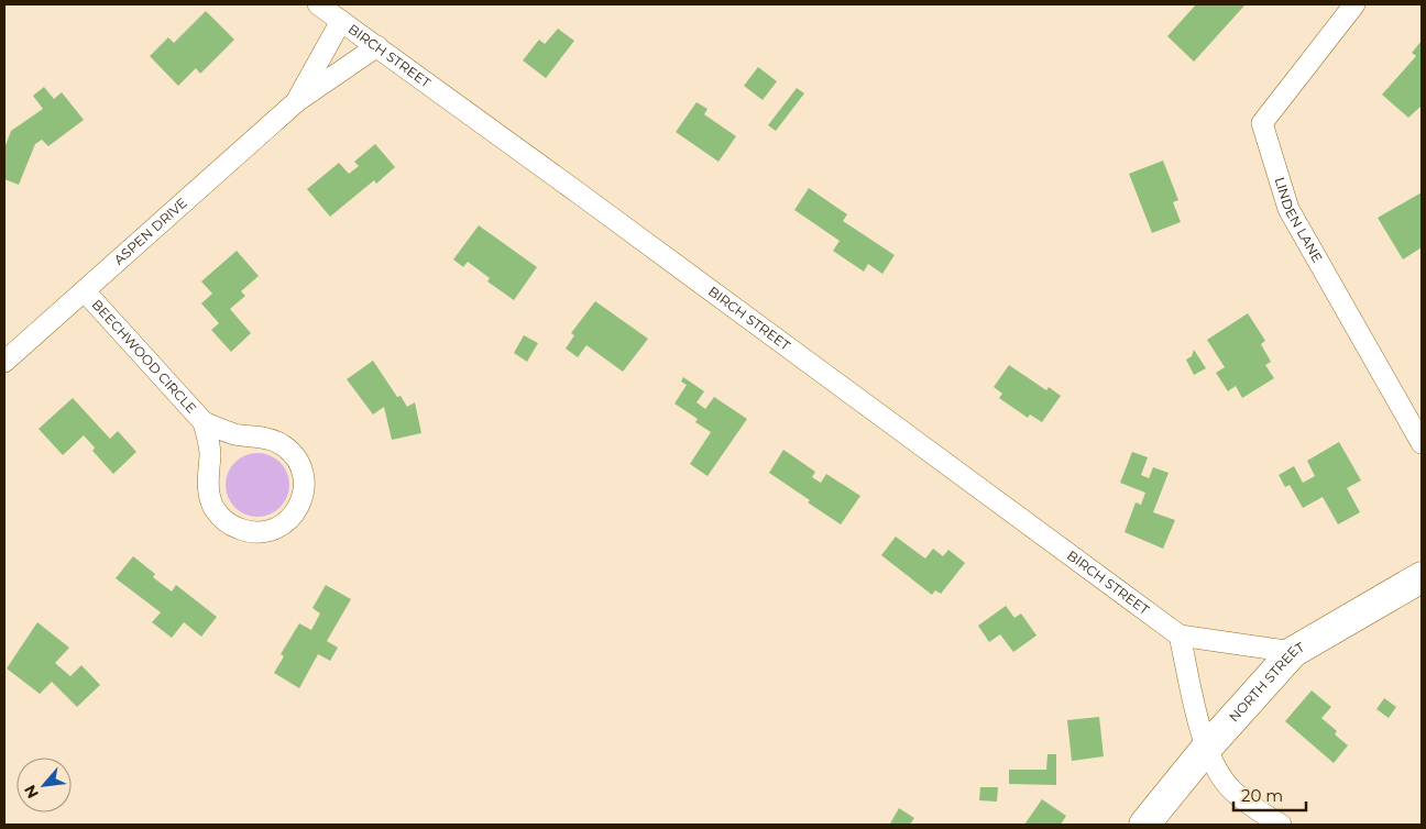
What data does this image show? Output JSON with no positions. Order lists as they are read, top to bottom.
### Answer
{
  "streets": {
    "main road": ["NORTH STREET"],
    "street": [
      "BIRCH STREET",
      "LINDEN LANE",
      "ASPEN DRIVE",
      "BEECHWOOD CIRCLE"
    ]
  },
  "crossings": [
    ["BIRCH STREET", "ASPEN DRIVE"],
    ["BIRCH STREET", "NORTH STREET"],
    ["ASPEN DRIVE", "BEECHWOOD CIRCLE"]
  ],
  "scale_bar": "20 m",
  "north": "bottom left"
}
